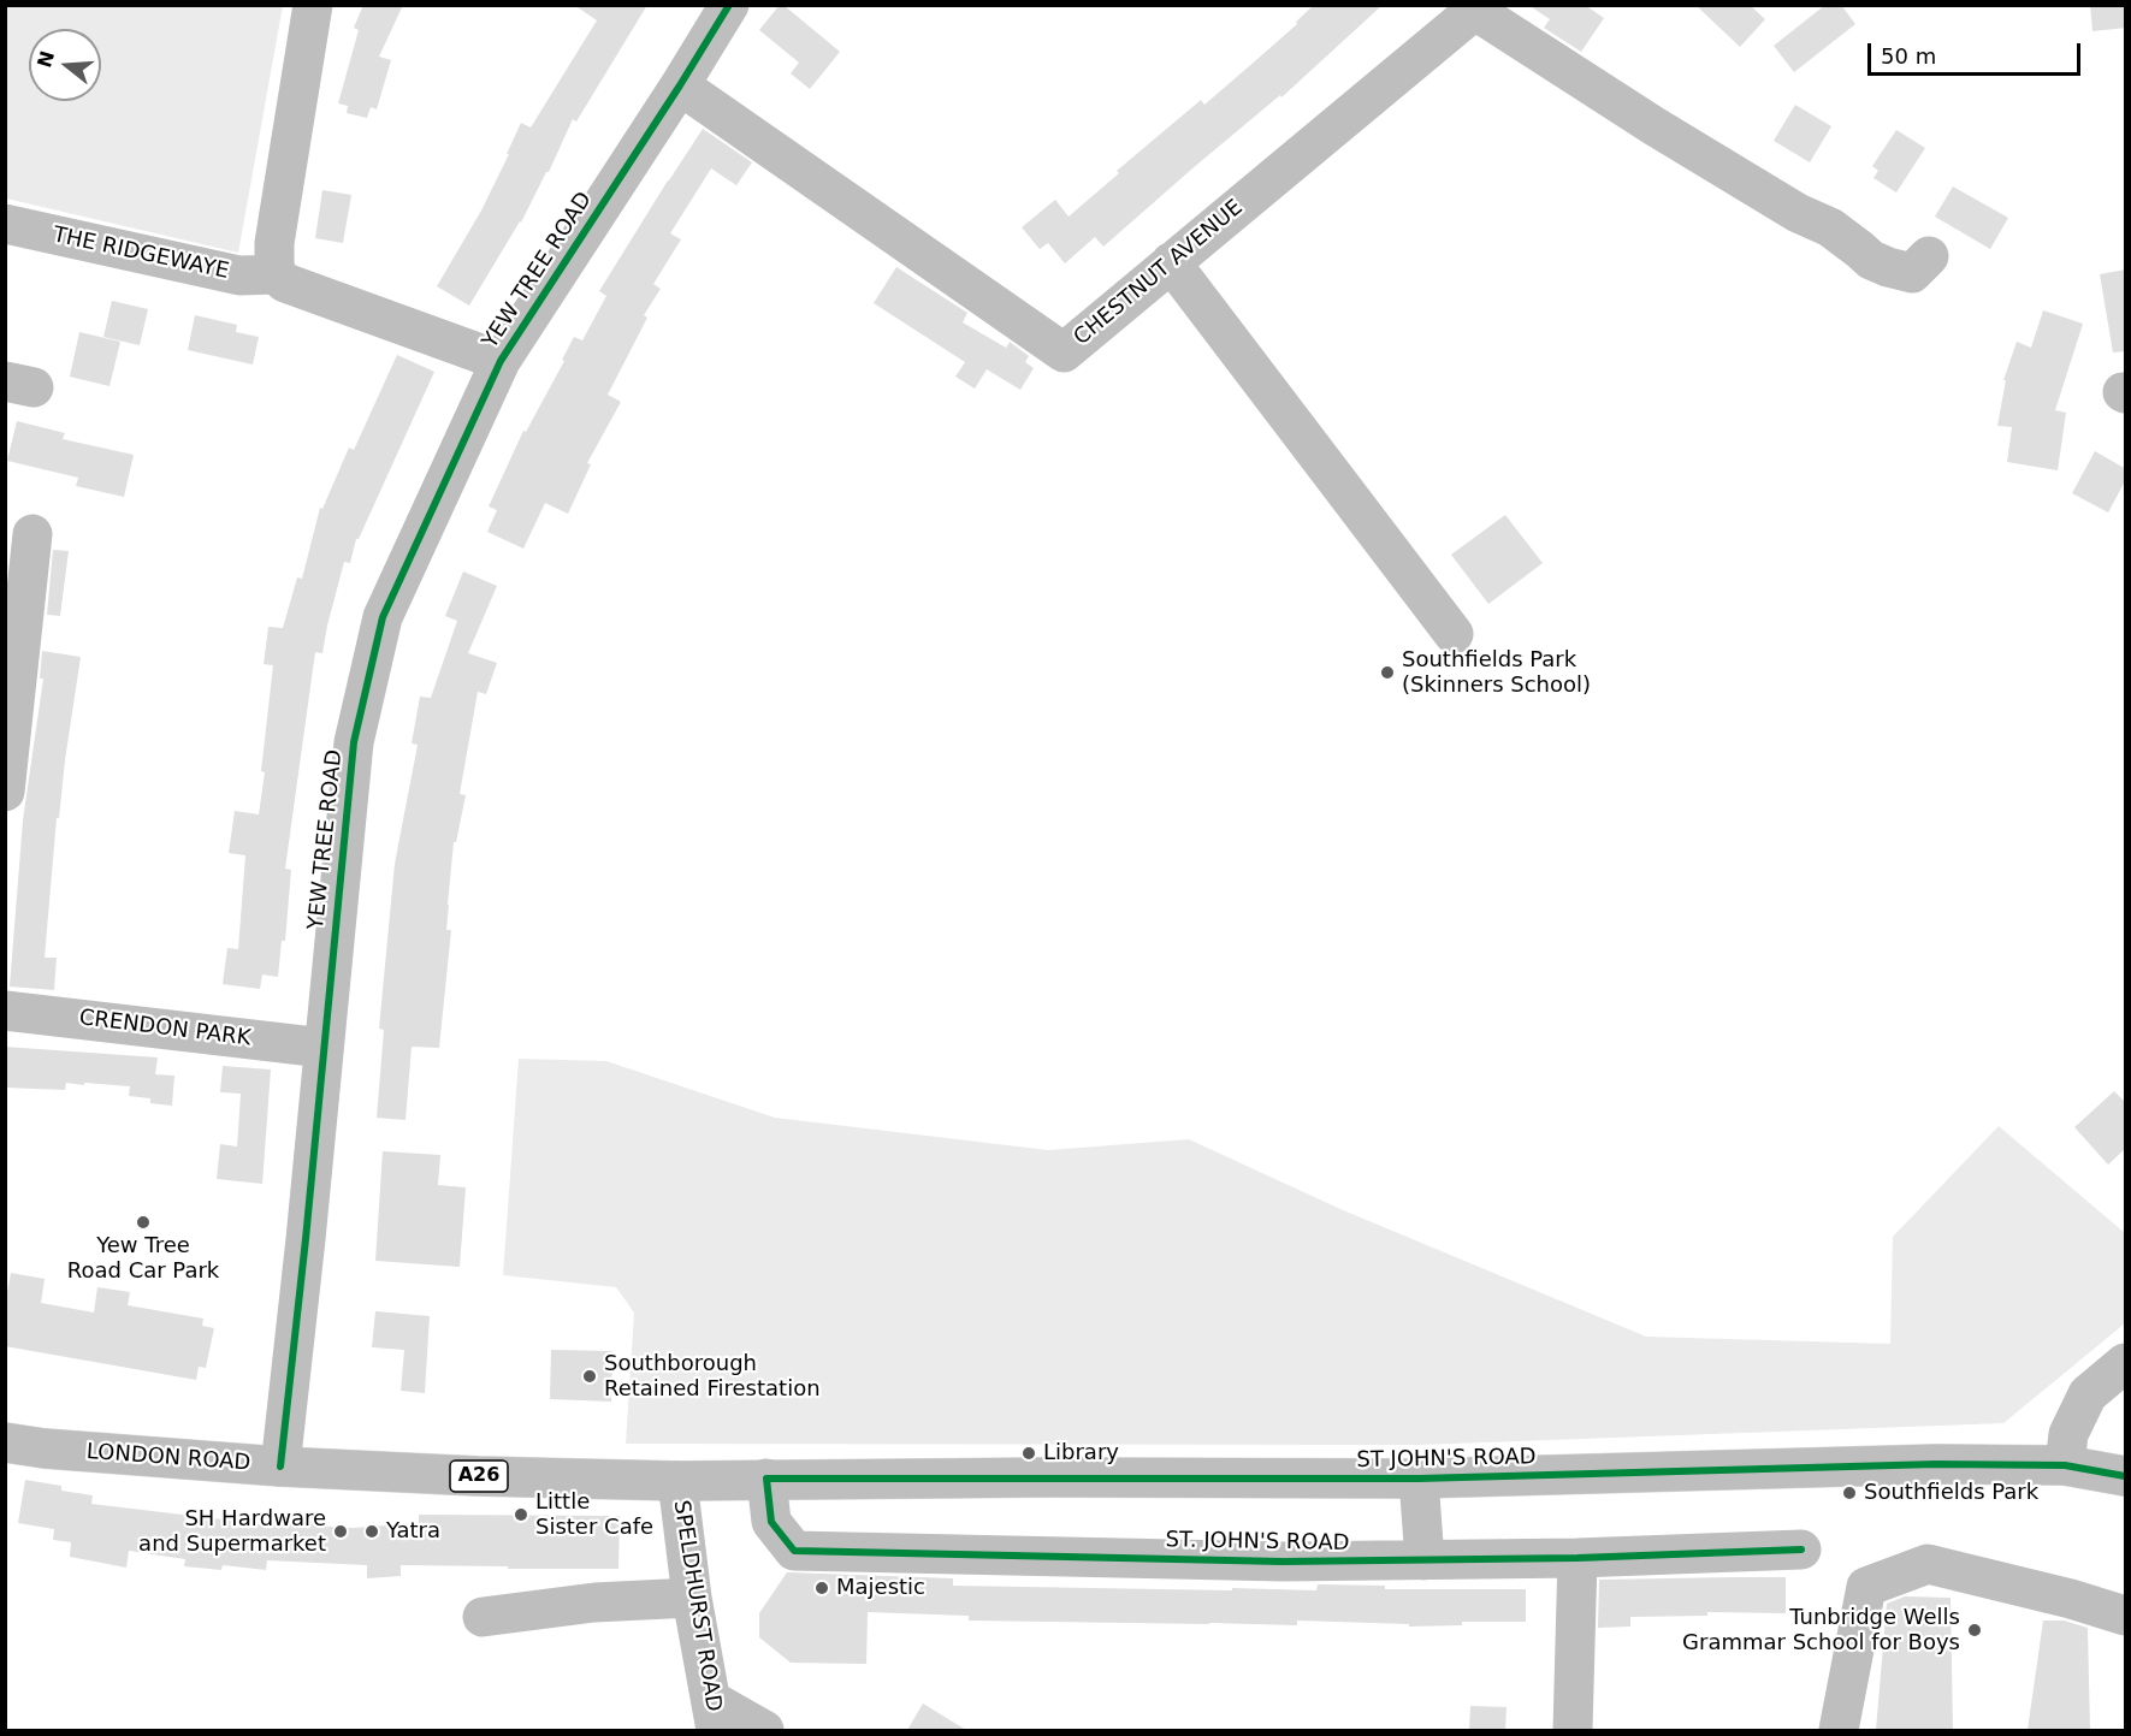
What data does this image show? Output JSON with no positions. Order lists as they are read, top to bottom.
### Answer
{
  "streets": {
    "main road": [
      "THE RIDGEWAYE",
      "YEW TREE ROAD",
      "CHESTNUT AVENUE",
      "CRENDON PARK",
      "LONDON ROAD",
      "ST JOHN'S ROAD",
      "A26",
      "ST. JOHN'S ROAD",
      "SPELDHURST ROAD"
    ]
  },
  "crossings": [
    ["THE RIDGEWAYE", "YEW TREE ROAD"],
    ["YEW TREE ROAD", "CHESTNUT AVENUE"],
    ["YEW TREE ROAD", "CRENDON PARK"],
    ["YEW TREE ROAD", "LONDON ROAD"],
    ["LONDON ROAD", "ST JOHN'S ROAD"],
    ["LONDON ROAD", "SPELDHURST ROAD"],
    ["ST JOHN'S ROAD", "ST. JOHN'S ROAD"],
    ["ST JOHN'S ROAD", "SPELDHURST ROAD"]
  ],
  "places": [
    "Southfields Park (Skinners School)",
    "Yew Tree Road Car Park",
    "Southborough Retained Firestation",
    "Library",
    "Southfields Park",
    "Little Sister Cafe",
    "SH Hardware and Supermarket",
    "Yatra",
    "Majestic",
    "Tunbridge Wells Grammar School for Boys"
  ],
  "scale_bar": "50 m",
  "north": "left"
}
